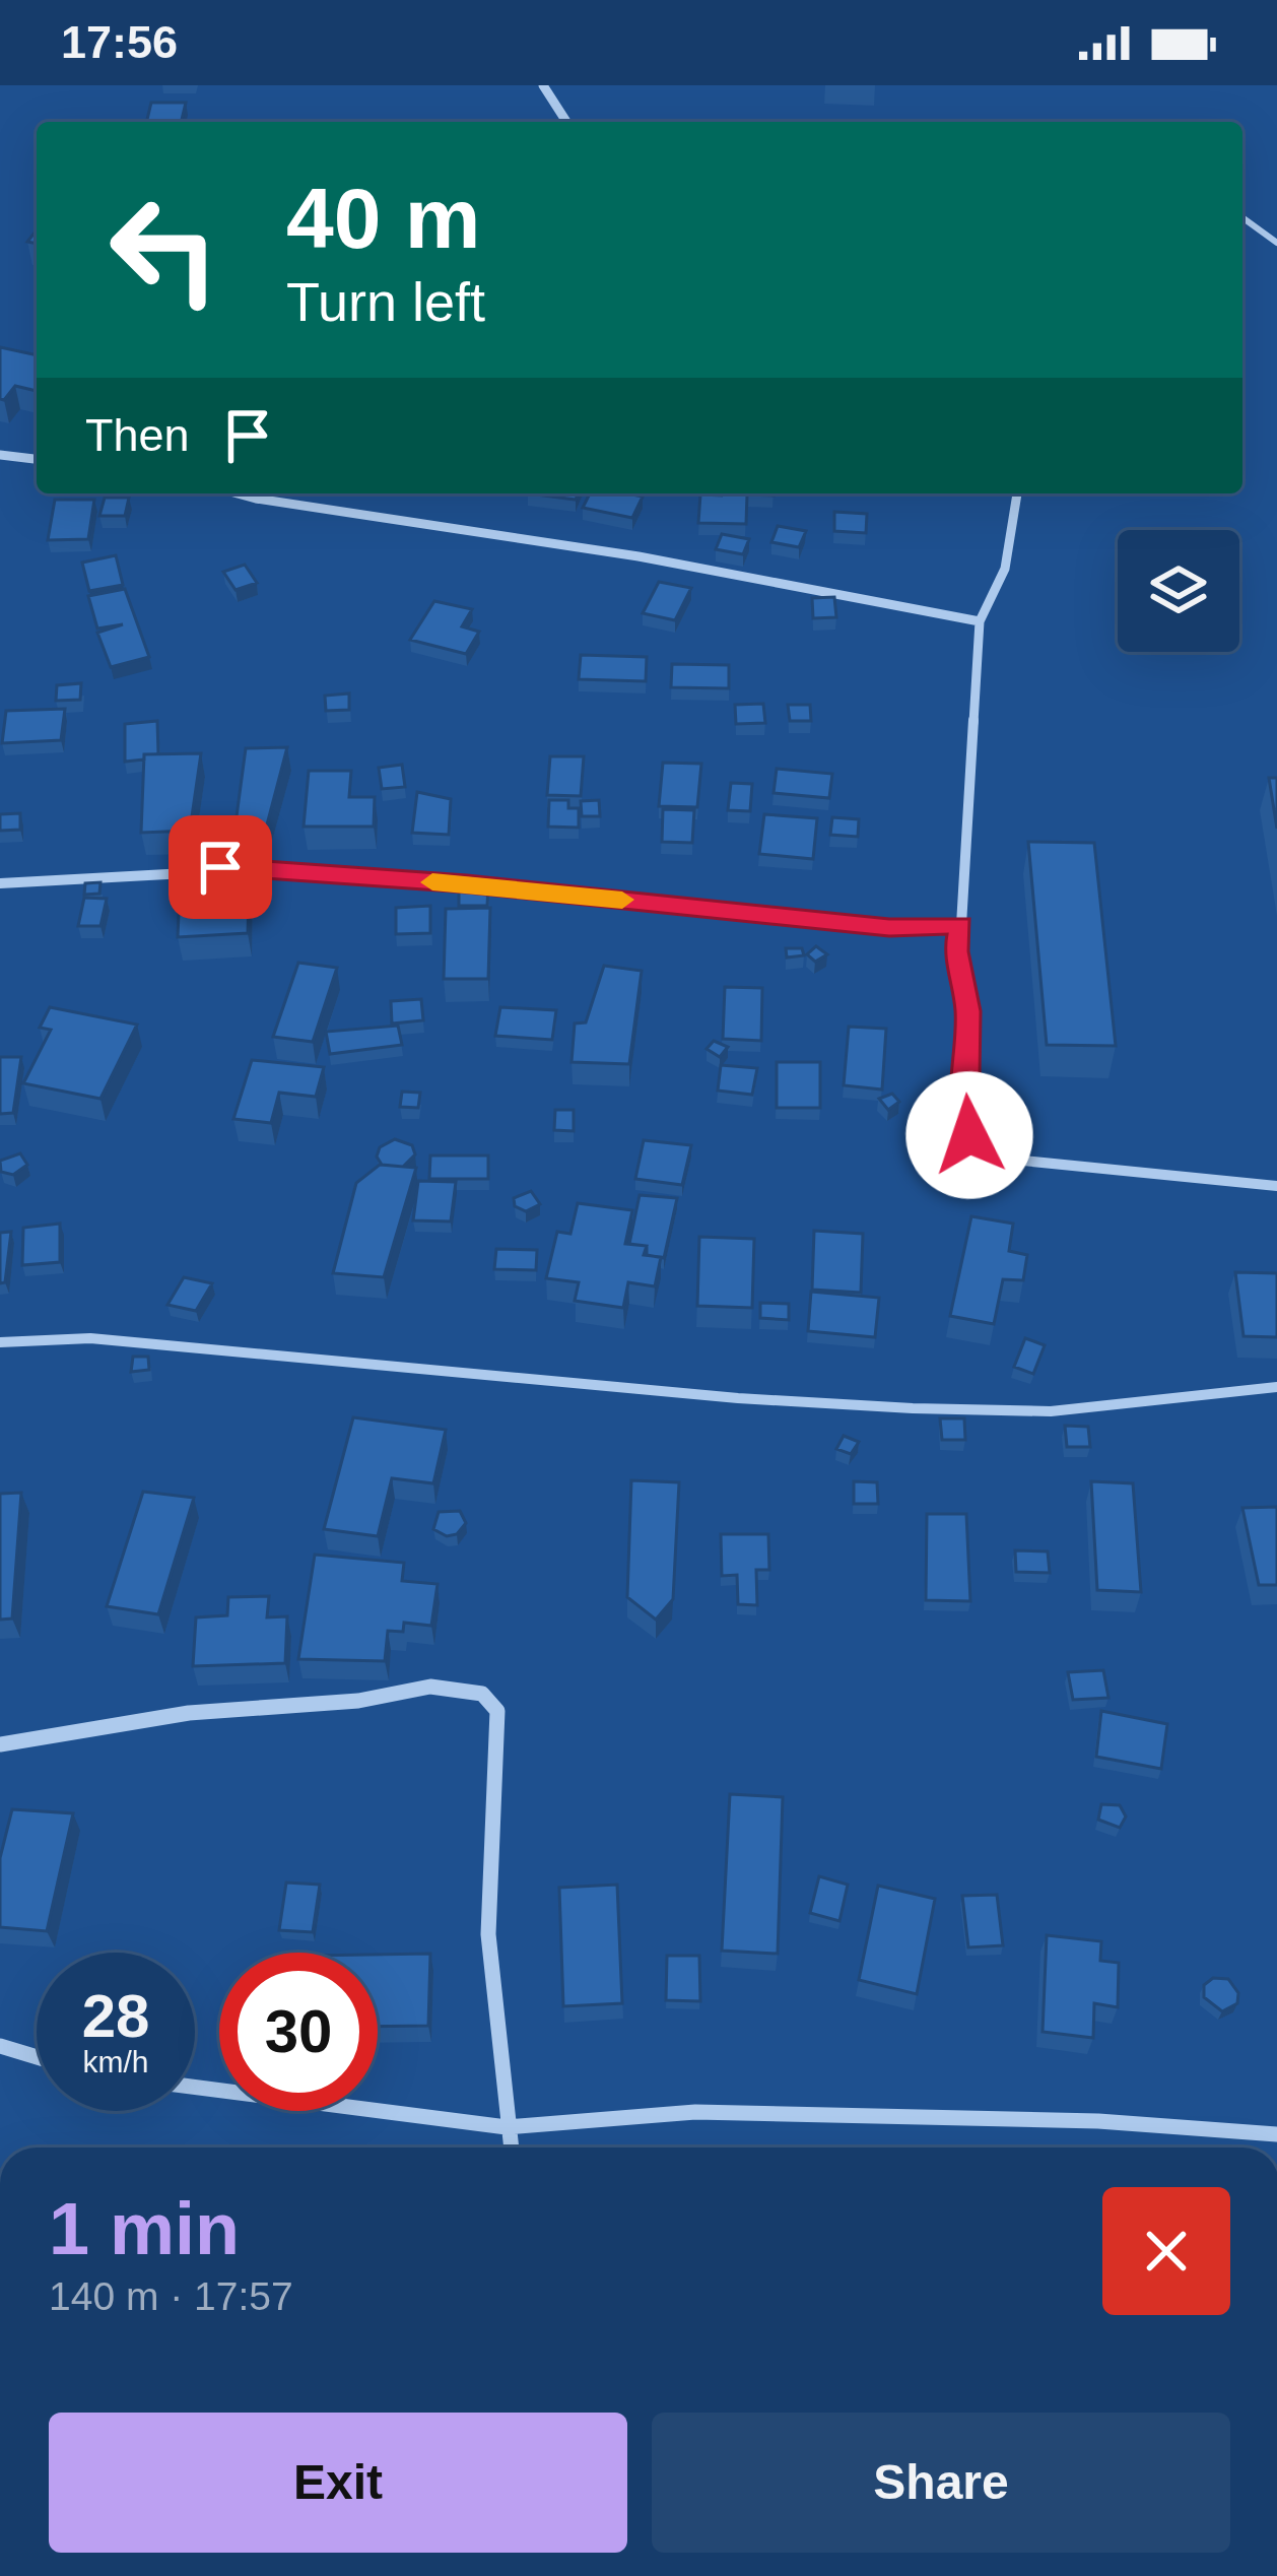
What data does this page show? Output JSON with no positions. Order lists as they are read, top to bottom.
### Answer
{
  "page": {
    "status": "17:56",
    "turn": ["40 m", "Turn left"],
    "then": "Then",
    "speed": "28 km/h",
    "limit": "30",
    "heading": ["1 min", "140 m · 17:57"],
    "buttons": ["Exit", "Share"]
  }
}
